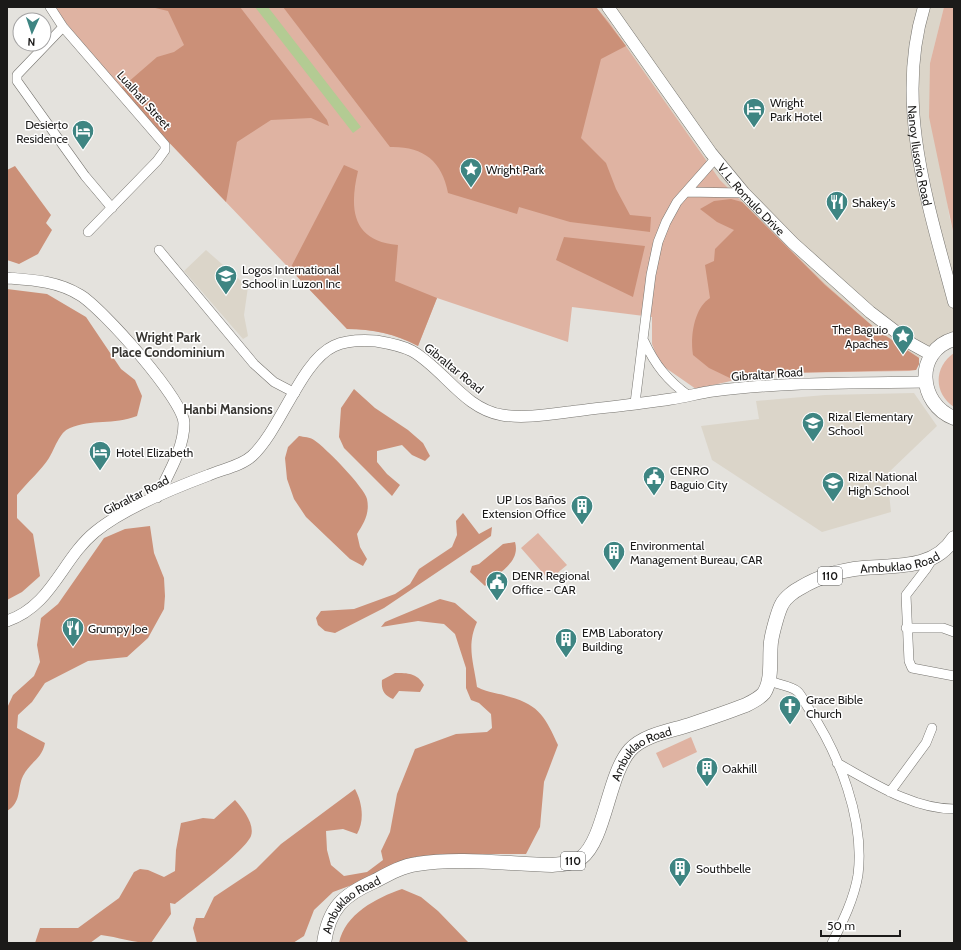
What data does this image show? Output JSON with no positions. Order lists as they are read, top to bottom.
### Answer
{
  "streets": {
    "main road": [
      "Nanoy Ilusorio Road",
      "V. L. Romulo Drive",
      "Ambuklao Road",
      "110"
    ],
    "street": ["Lualhati Street", "Gibraltar Road"]
  },
  "districts": ["Wright Park Place Condominium", "Hanbi Mansions"],
  "places": {
    "hotel": ["Wright Park Hotel", "Desierto Residence", "Hotel Elizabeth"],
    "place": ["Wright Park", "The Baguio Apaches"],
    "restaurant": ["Shakey's", "Grumpy Joe"],
    "school or university": ["Logos International School in Luzon Inc", "Rizal Elementary School", "Rizal National High School"],
    "public building": ["CENRO Baguio City", "DENR Regional Office - CAR"],
    "building": [
      "UP Los Baños Extension Office",
      "Environmental Management Bureau, CAR",
      "EMB Laboratory Building",
      "Oakhill",
      "Southbelle"
    ],
    "church": ["Grace Bible Church"]
  },
  "scale_bar": "50 m",
  "north": "bottom"
}
